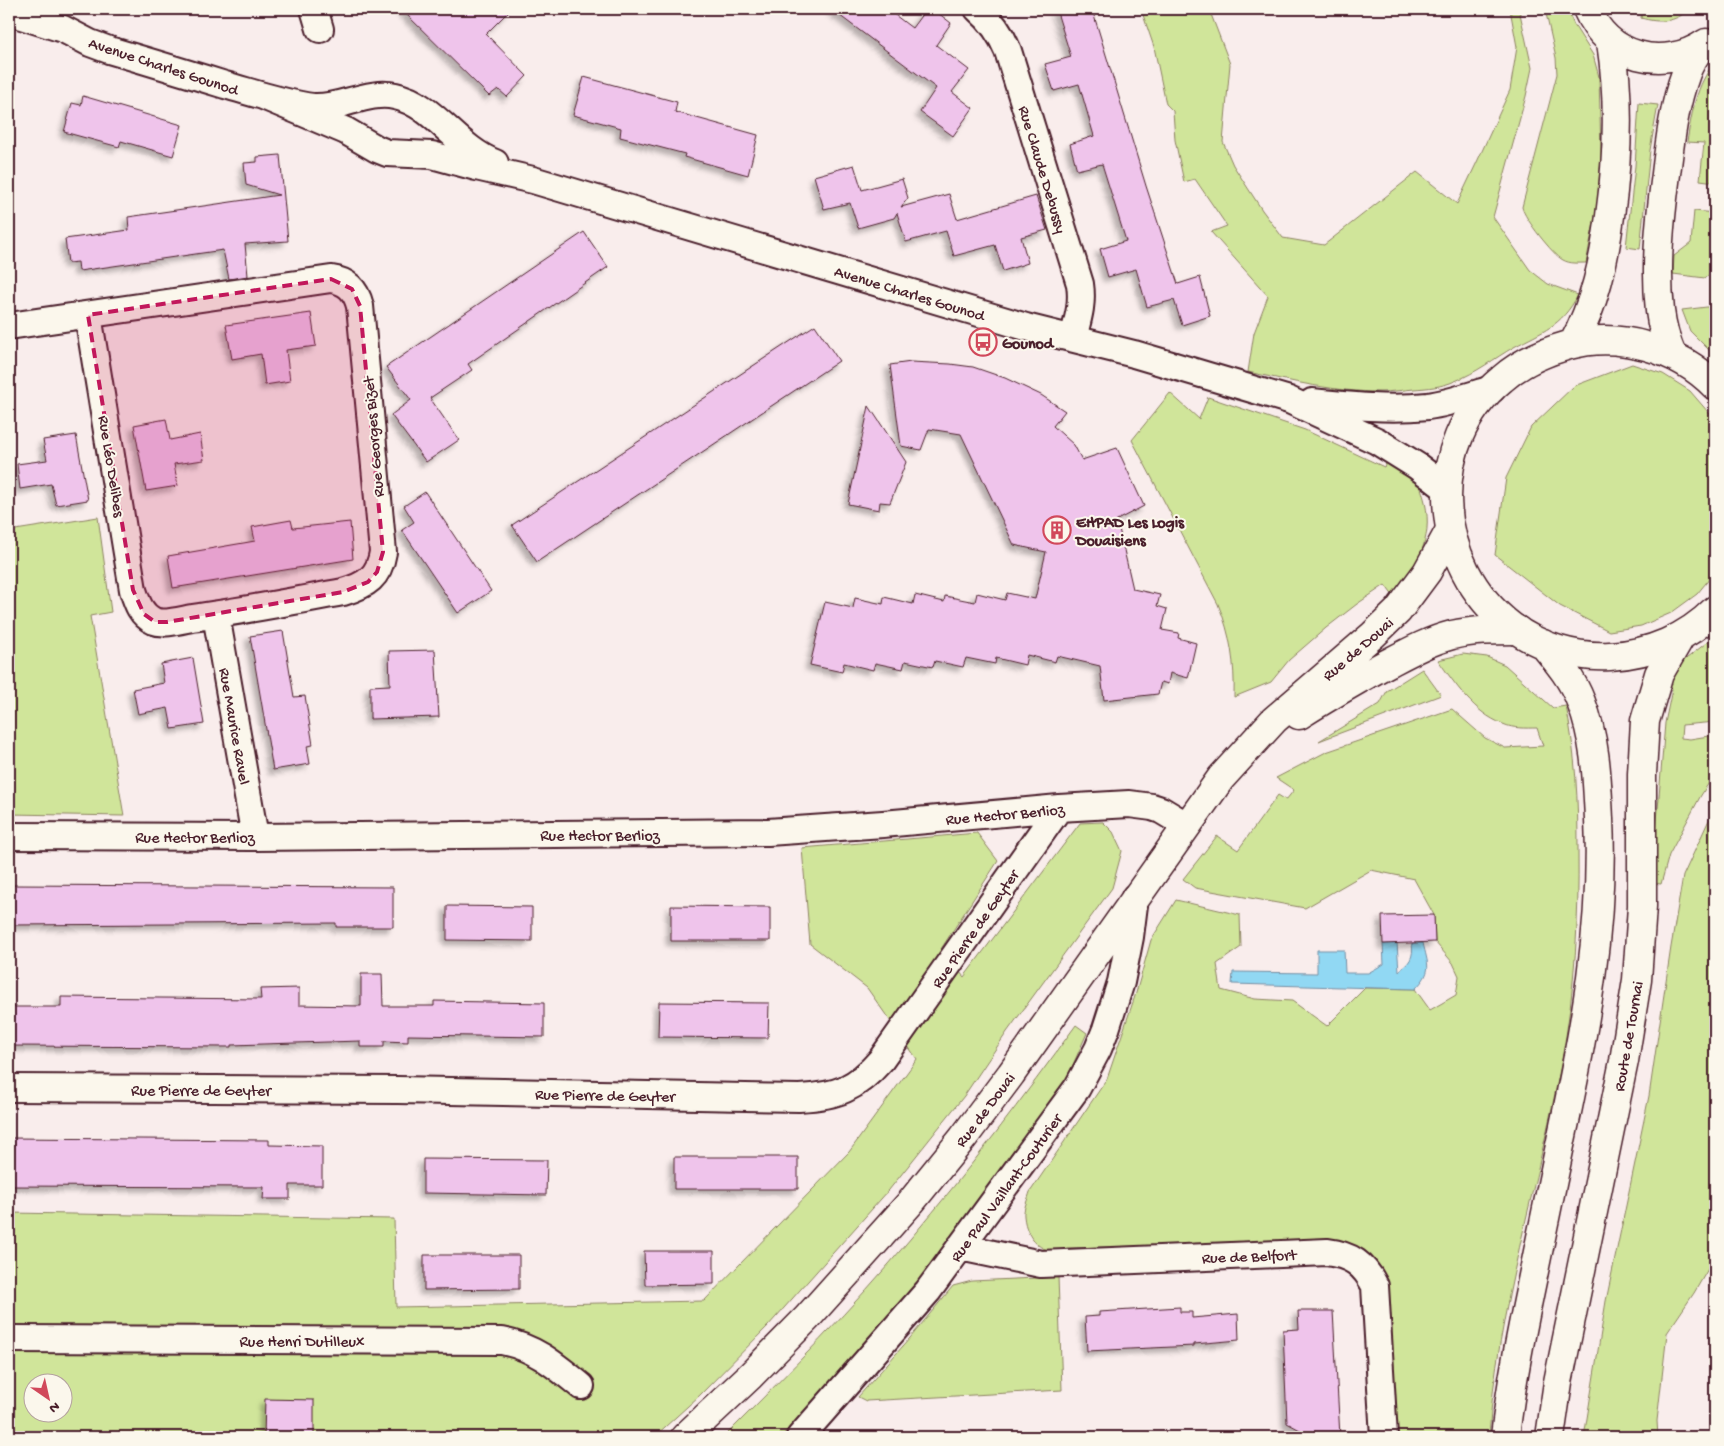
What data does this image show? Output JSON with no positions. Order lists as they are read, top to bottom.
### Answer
{
  "streets": {
    "main road": ["Rue de Douai", "Route de Tournai"],
    "street": [
      "Avenue Charles Gounod",
      "Rue Claude Debussy",
      "Rue Georges Bizet",
      "Rue Léo Delibes",
      "Rue Maurice Ravel",
      "Rue Hector Berlioz",
      "Rue Pierre de Geyter",
      "Rue Paul Vaillant-Couturier",
      "Rue de Belfort",
      "Rue Henri Dutilleux"
    ]
  },
  "crossings": [
    ["Avenue Charles Gounod", "Rue Claude Debussy"],
    ["Rue Georges Bizet", "Rue Léo Delibes"],
    ["Rue Georges Bizet", "Rue Maurice Ravel"],
    ["Rue Léo Delibes", "Rue Maurice Ravel"],
    ["Rue de Douai", "Rue Hector Berlioz"],
    ["Rue de Douai", "Rue Paul Vaillant-Couturier"],
    ["Rue Maurice Ravel", "Rue Hector Berlioz"],
    ["Rue Hector Berlioz", "Rue Pierre de Geyter"],
    ["Rue Paul Vaillant-Couturier", "Rue de Belfort"]
  ],
  "places": {
    "bus stop": ["Gounod"],
    "building": ["EHPAD Les Logis Douaisiens"]
  },
  "north": "bottom right"
}
